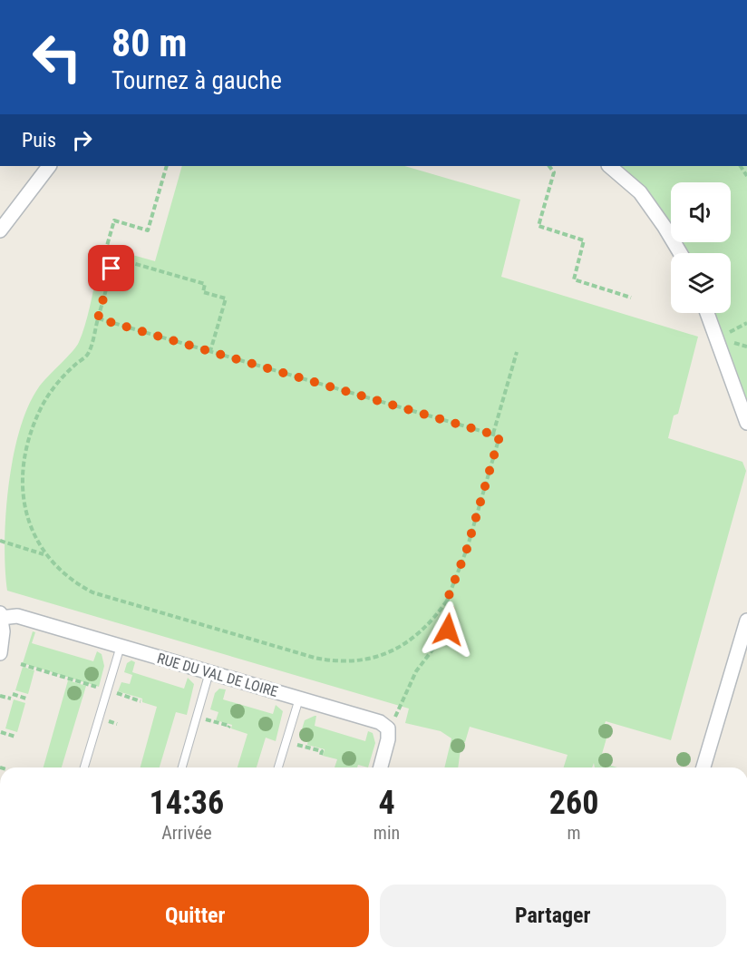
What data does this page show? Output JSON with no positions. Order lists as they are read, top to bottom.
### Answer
{
  "streets": {
    "street": ["RUE DU VAL DE LOIRE"]
  },
  "page": {
    "turn": ["80 m", "Tournez à gauche"],
    "then": "Puis",
    "eta": [
      "14:36",
      "Arrivée",
      "4",
      "min",
      "260",
      "m"
    ],
    "buttons": ["Quitter", "Partager"]
  }
}
